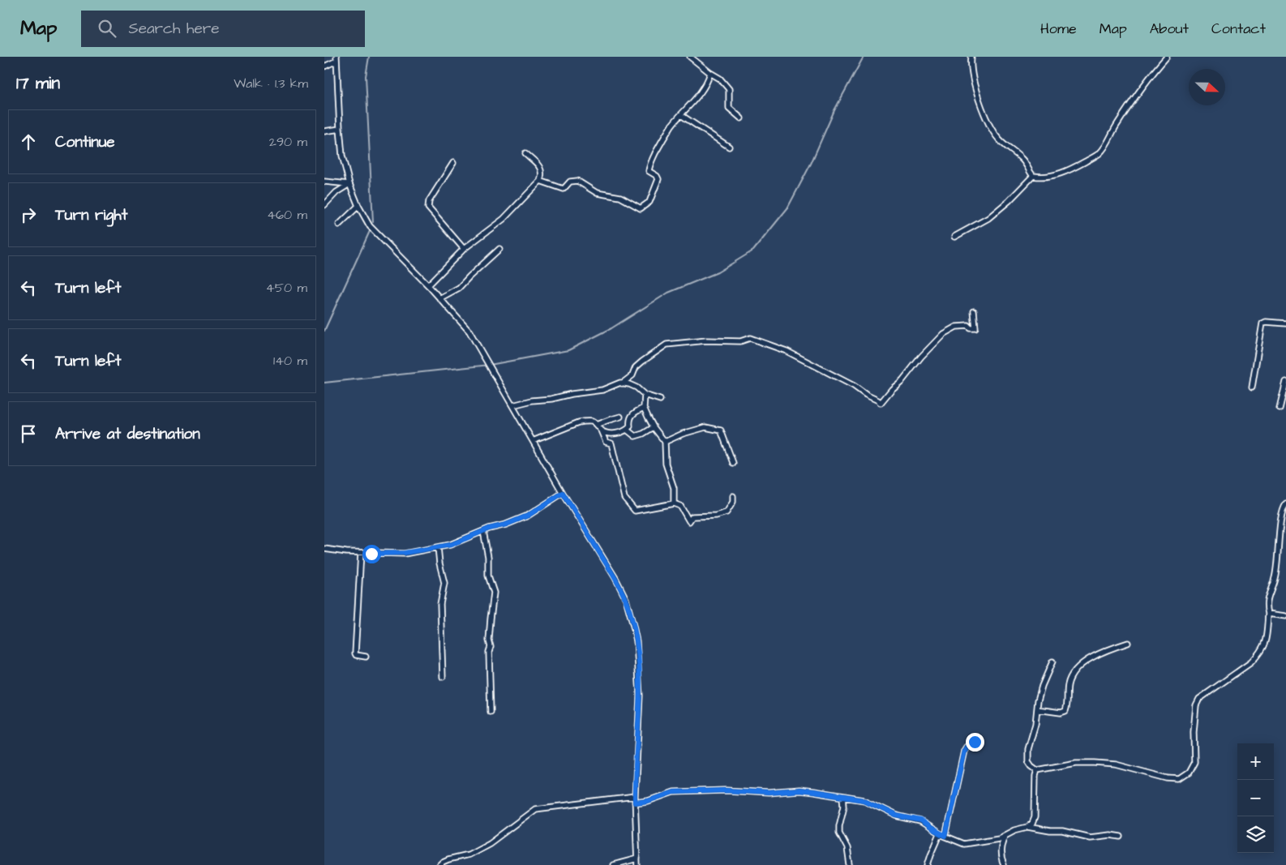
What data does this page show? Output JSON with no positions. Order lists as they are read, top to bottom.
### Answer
{
  "north": "right",
  "page": {
    "header": "Map",
    "search": "Search here",
    "nav": [
      "Home",
      "Map",
      "About",
      "Contact"
    ],
    "heading": ["17 min", "Walk · 1.3 km"],
    "list": [
      ["Continue", "290 m"],
      ["Turn right", "460 m"],
      ["Turn left", "450 m"],
      ["Turn left", "140 m"],
      "Arrive at destination"
    ],
    "map_buttons": ["+", "−"]
  }
}
